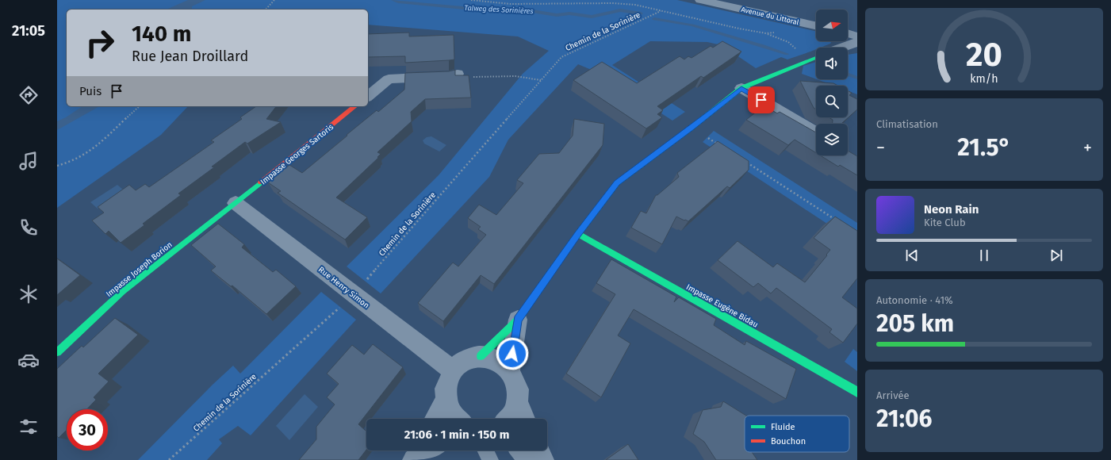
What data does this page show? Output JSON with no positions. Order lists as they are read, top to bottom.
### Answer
{
  "streets": {
    "street": [
      "Avenue du Littoral",
      "Impasse Georges Sartoris",
      "Impasse Joseph Borion",
      "Rue Henry Simon",
      "Impasse Eugène Bidau"
    ],
    "path": ["Chemin de la Sorinière"]
  },
  "crossings": [
    ["Chemin de la Sorinière", "Rue Henry Simon"],
    ["Impasse Georges Sartoris", "Impasse Joseph Borion"],
    ["Impasse Georges Sartoris", "Rue Henry Simon"],
    ["Impasse Joseph Borion", "Rue Henry Simon"]
  ],
  "water": ["Talweg des Sorinières"],
  "legend": ["Fluide", "Bouchon"],
  "north": "right",
  "page": {
    "tabs": "21:05",
    "turn": ["140 m", "Rue Jean Droillard"],
    "then": "Puis",
    "tile": [
      "Climatisation",
      ["Autonomie · 41%", "205 km"],
      ["Arrivée", "21:06"]
    ],
    "heat": ["−", "21.5°", "+"],
    "song": ["Neon Rain", "Kite Club"],
    "limit": "30",
    "trip": "21:06 · 1 min · 150 m",
    "gauge": ["20", "km/h"]
  }
}
